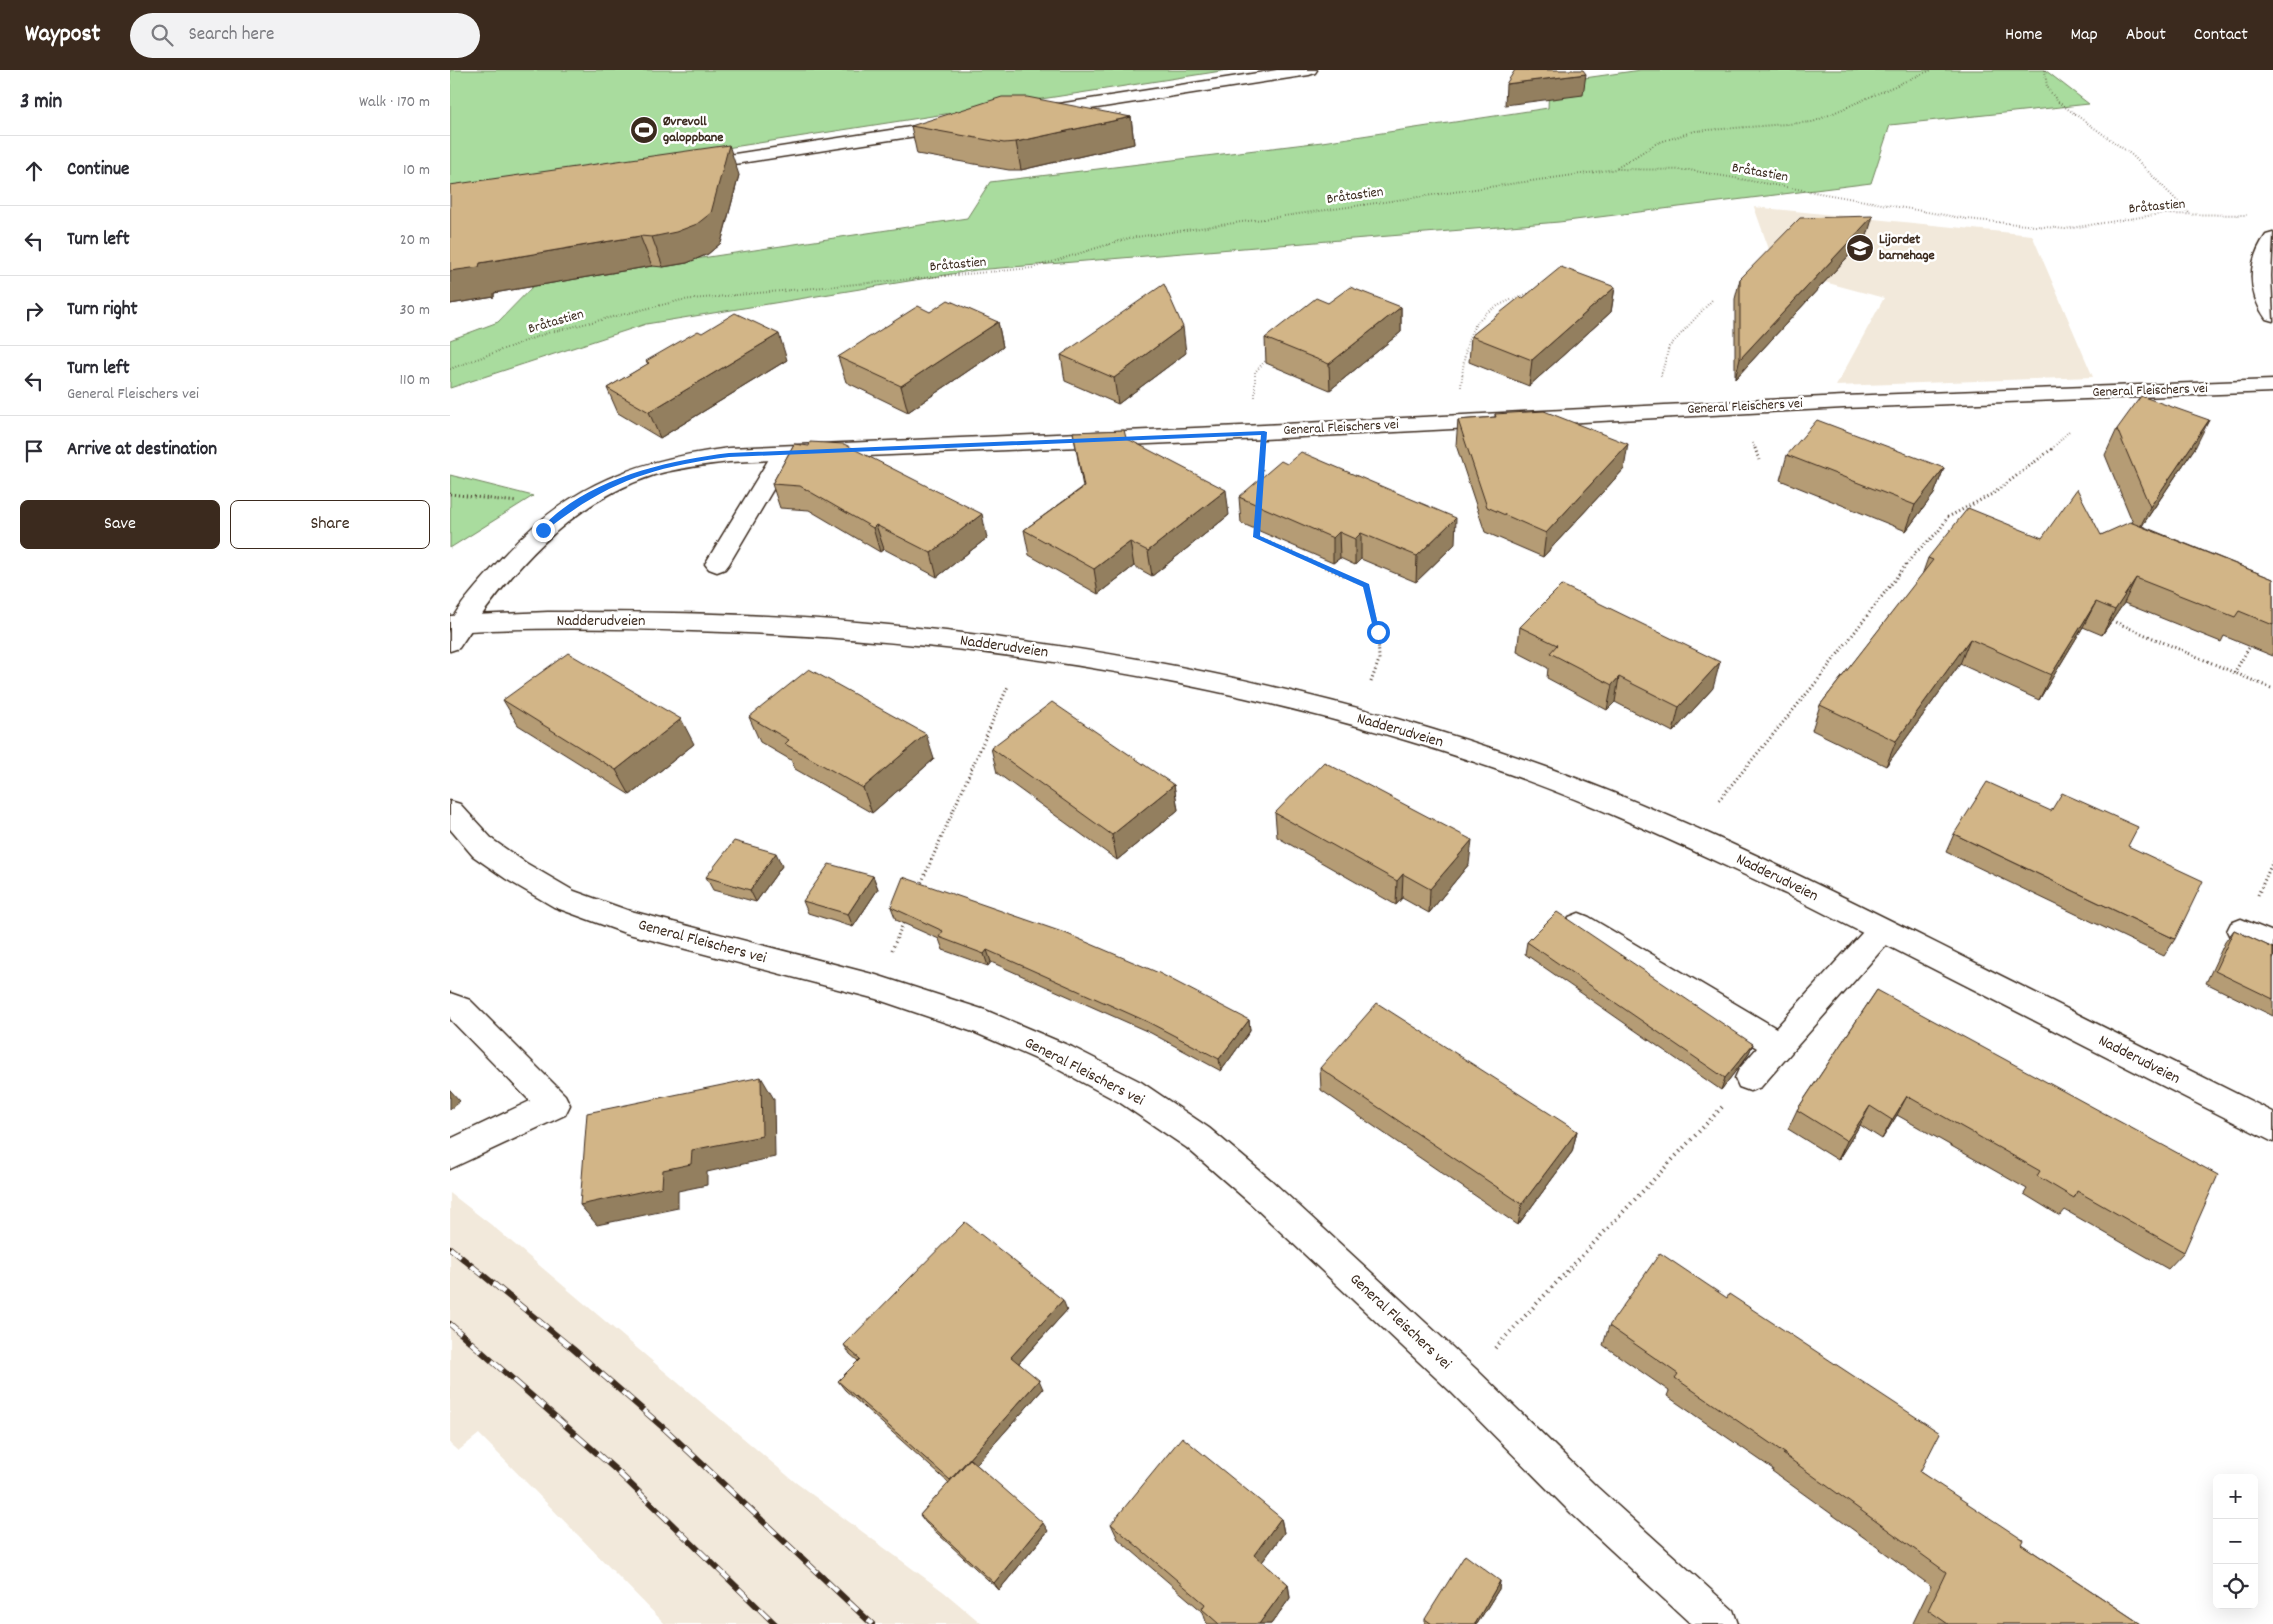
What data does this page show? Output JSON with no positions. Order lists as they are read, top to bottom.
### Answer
{
  "streets": {
    "street": ["General Fleischers vei", "Nadderudveien"],
    "path": ["Bråtastien"]
  },
  "crossings": [
    ["General Fleischers vei", "Nadderudveien"]
  ],
  "places": {
    "sports": ["Øvrevoll galoppbane"],
    "school or university": ["Lijordet barnehage"]
  },
  "page": {
    "header": "Waypost",
    "search": "Search here",
    "nav": [
      "Home",
      "Map",
      "About",
      "Contact"
    ],
    "heading": ["3 min", "Walk · 170 m"],
    "list": [
      ["Continue", "10 m"],
      ["Turn left", "20 m"],
      ["Turn right", "30 m"],
      ["Turn left", "General Fleischers vei", "110 m"],
      "Arrive at destination"
    ],
    "buttons": ["Save", "Share"],
    "map_buttons": ["+", "−"]
  }
}
